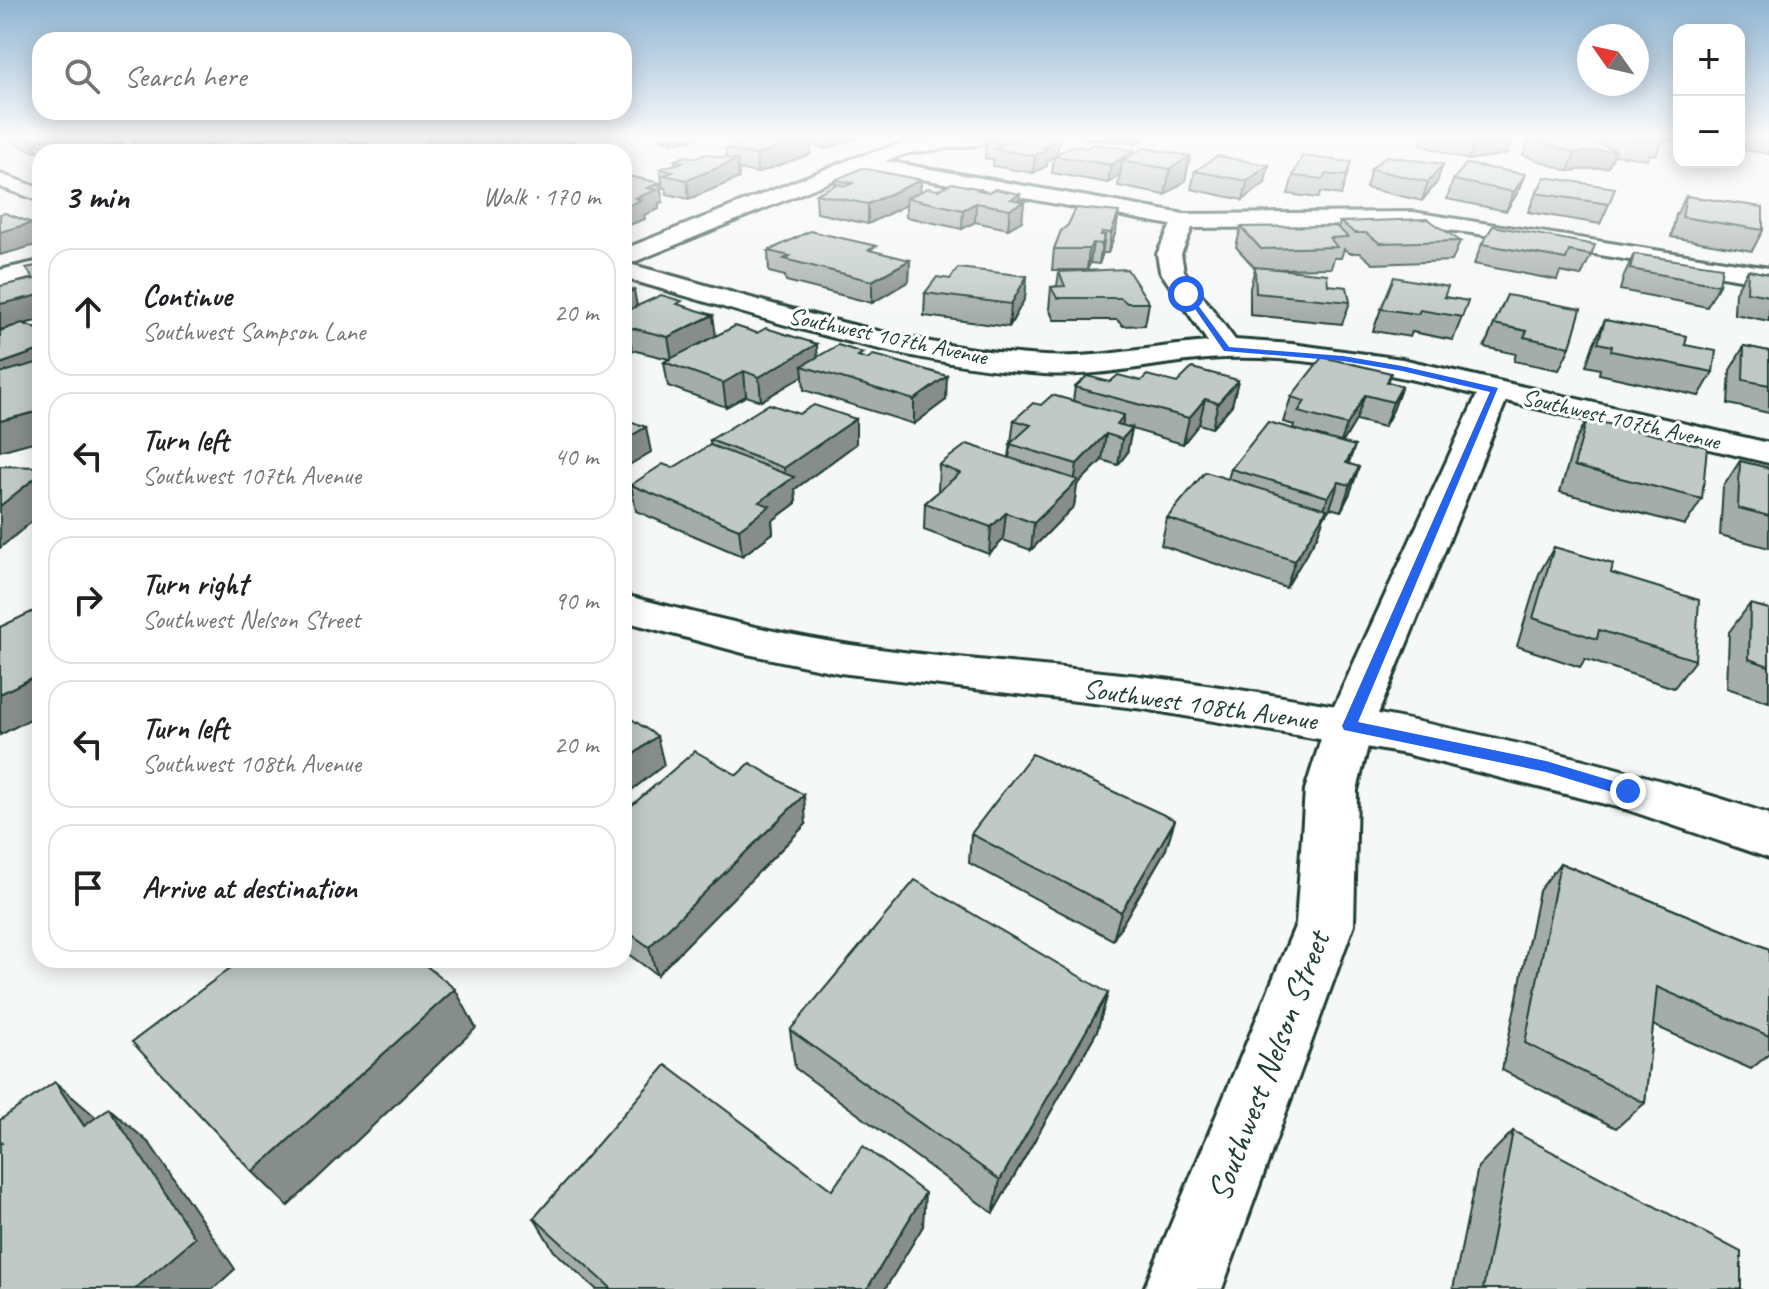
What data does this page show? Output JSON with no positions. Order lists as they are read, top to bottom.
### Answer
{
  "streets": {
    "street": ["Southwest 107th Avenue", "Southwest 108th Avenue", "Southwest Nelson Street"]
  },
  "crossings": [
    ["Southwest 107th Avenue", "Southwest Nelson Street"],
    ["Southwest 108th Avenue", "Southwest Nelson Street"]
  ],
  "north": "top left",
  "page": {
    "map_buttons": ["+", "−"],
    "search": "Search here",
    "heading": ["3 min", "Walk · 170 m"],
    "list": [
      ["Continue", "Southwest Sampson Lane", "20 m"],
      ["Turn left", "Southwest 107th Avenue", "40 m"],
      ["Turn right", "Southwest Nelson Street", "90 m"],
      ["Turn left", "Southwest 108th Avenue", "20 m"],
      "Arrive at destination"
    ]
  }
}
